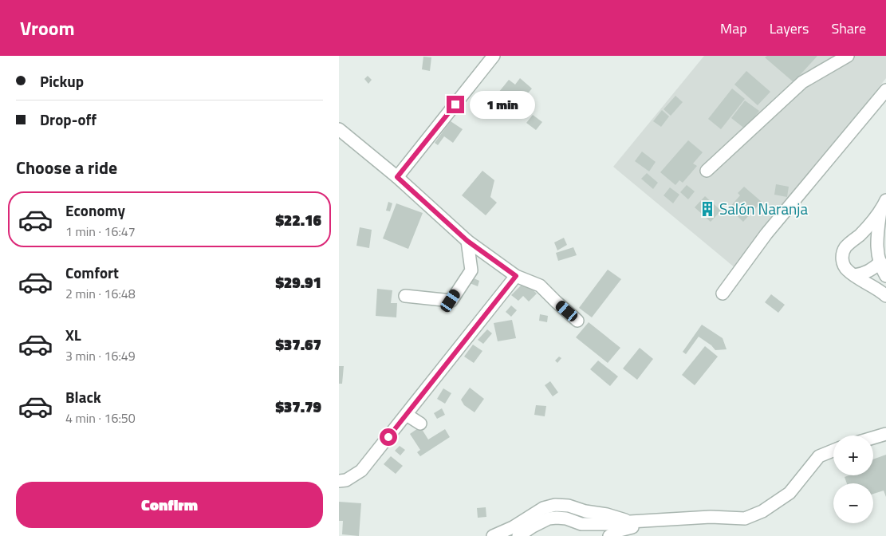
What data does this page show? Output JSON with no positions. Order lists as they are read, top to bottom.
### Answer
{
  "places": {
    "building": ["Salón Naranja"]
  },
  "page": {
    "header": "Vroom",
    "nav": ["Map", "Layers", "Share"],
    "banner": ["Pickup", "Drop-off"],
    "bubble": "1 min",
    "heading": "Choose a ride",
    "list": [
      {
        "name": "Economy",
        "note": "1 min · 16:47",
        "value": "$22.16"
      },
      {
        "name": "Comfort",
        "note": "2 min · 16:48",
        "value": "$29.91"
      },
      {
        "name": "XL",
        "note": "3 min · 16:49",
        "value": "$37.67"
      },
      {
        "name": "Black",
        "note": "4 min · 16:50",
        "value": "$37.79"
      }
    ],
    "map_buttons": ["+", "−"],
    "buttons": "Confirm"
  }
}
